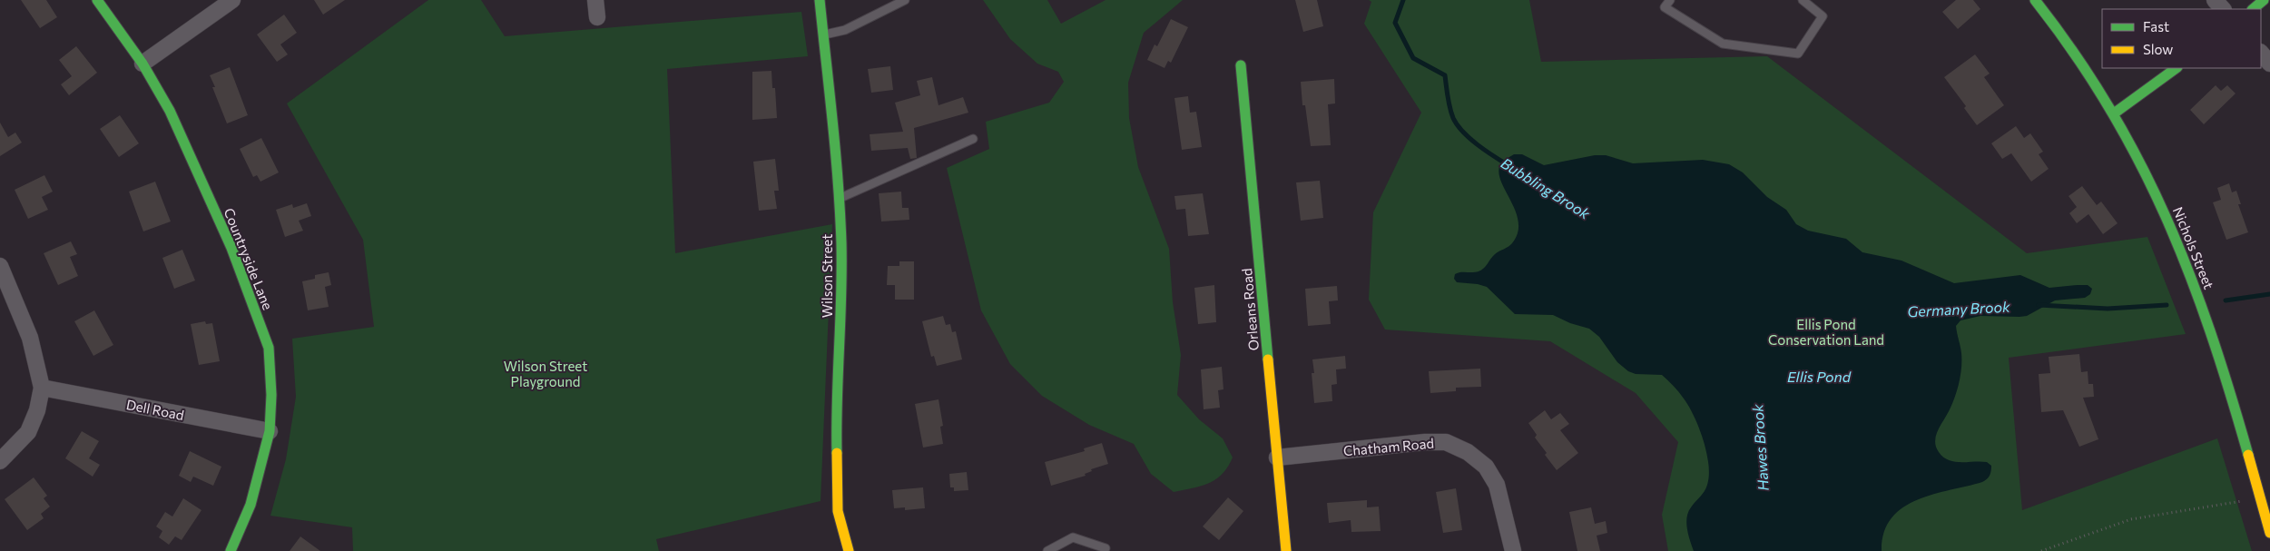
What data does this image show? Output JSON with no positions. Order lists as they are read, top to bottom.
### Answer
{
  "streets": {
    "street": [
      "Nichols Street",
      "Countryside Lane",
      "Wilson Street",
      "Orleans Road",
      "Dell Road",
      "Chatham Road"
    ]
  },
  "crossings": [
    ["Countryside Lane", "Dell Road"],
    ["Orleans Road", "Chatham Road"]
  ],
  "water": [
    "Bubbling Brook",
    "Germany Brook",
    "Ellis Pond",
    "Hawes Brook"
  ],
  "parks": ["Ellis Pond Conservation Land", "Wilson Street Playground"],
  "legend": ["Fast", "Slow"]
}
